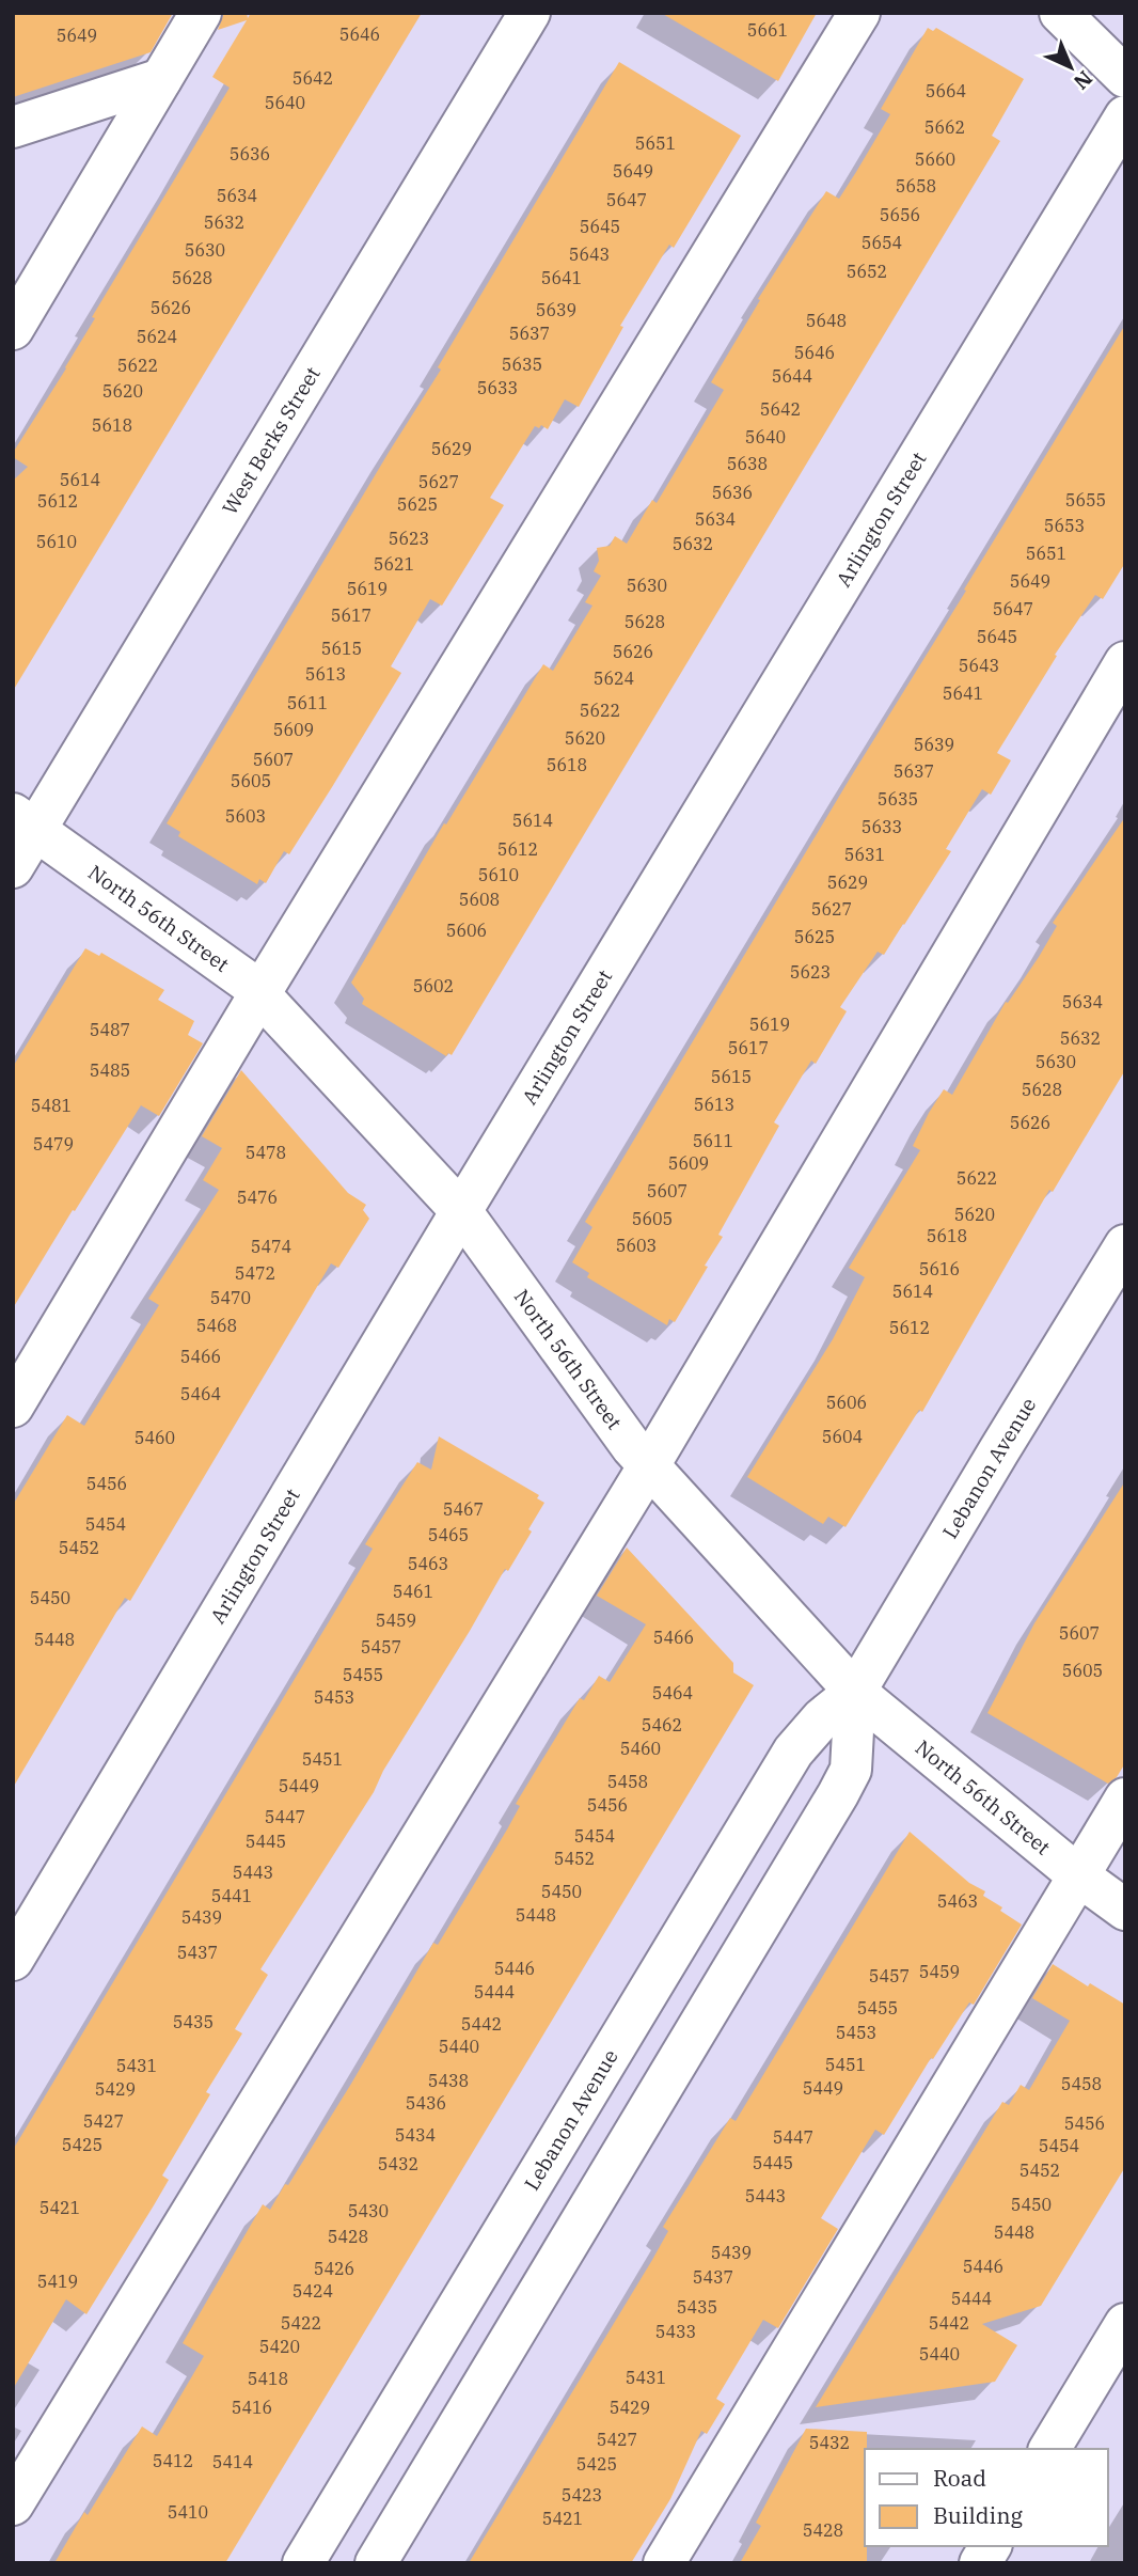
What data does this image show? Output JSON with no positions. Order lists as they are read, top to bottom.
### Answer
{
  "streets": {
    "street": [
      "West Berks Street",
      "Arlington Street",
      "North 56th Street",
      "Lebanon Avenue"
    ]
  },
  "crossings": [
    ["West Berks Street", "North 56th Street"],
    ["Arlington Street", "North 56th Street"],
    ["North 56th Street", "Lebanon Avenue"]
  ],
  "house_numbers": [
    "5661",
    "5646",
    "5649",
    "5642",
    "5664",
    "5640",
    "5662",
    "5651",
    "5636",
    "5660",
    "5649",
    "5658",
    "5634",
    "5647",
    "5656",
    "5632",
    "5645",
    "5654",
    "5630",
    "5643",
    "5652",
    "5628",
    "5641",
    "5626",
    "5639",
    "5648",
    "5637",
    "5624",
    "5646",
    "5635",
    "5622",
    "5644",
    "5633",
    "5620",
    "5642",
    "5618",
    "5640",
    "5629",
    "5638",
    "5614",
    "5627",
    "5636",
    "5655",
    "5612",
    "5625",
    "5634",
    "5653",
    "5623",
    "5610",
    "5632",
    "5651",
    "5621",
    "5649",
    "5630",
    "5619",
    "5647",
    "5617",
    "5628",
    "5645",
    "5615",
    "5626",
    "5643",
    "5613",
    "5624",
    "5641",
    "5611",
    "5622",
    "5609",
    "5620",
    "5639",
    "5607",
    "5618",
    "5637",
    "5605",
    "5635",
    "5603",
    "5614",
    "5633",
    "5612",
    "5631",
    "5610",
    "5629",
    "5608",
    "5627",
    "5606",
    "5625",
    "5623",
    "5602",
    "5634",
    "5619",
    "5487",
    "5632",
    "5617",
    "5630",
    "5485",
    "5615",
    "5628",
    "5613",
    "5481",
    "5626",
    "5611",
    "5479",
    "5478",
    "5609",
    "5622",
    "5607",
    "5476",
    "5620",
    "5605",
    "5618",
    "5603",
    "5474",
    "5616",
    "5472",
    "5614",
    "5470",
    "5468",
    "5612",
    "5466",
    "5464",
    "5606",
    "5604",
    "5460",
    "5456",
    "5467",
    "5454",
    "5465",
    "5452",
    "5463",
    "5461",
    "5450",
    "5459",
    "5607",
    "5466",
    "5448",
    "5457",
    "5605",
    "5455",
    "5464",
    "5453",
    "5462",
    "5460",
    "5451",
    "5458",
    "5449",
    "5456",
    "5447",
    "5454",
    "5445",
    "5452",
    "5443",
    "5450",
    "5441",
    "5463",
    "5448",
    "5439",
    "5437",
    "5446",
    "5459",
    "5457",
    "5444",
    "5455",
    "5435",
    "5442",
    "5453",
    "5440",
    "5451",
    "5431",
    "5438",
    "5458",
    "5449",
    "5429",
    "5436",
    "5427",
    "5456",
    "5434",
    "5447",
    "5425",
    "5454",
    "5445",
    "5432",
    "5452",
    "5443",
    "5450",
    "5421",
    "5430",
    "5448",
    "5428",
    "5439",
    "5446",
    "5426",
    "5437",
    "5419",
    "5424",
    "5444",
    "5435",
    "5422",
    "5442",
    "5433",
    "5420",
    "5440",
    "5431",
    "5418",
    "5416",
    "5429",
    "5427",
    "5432",
    "5412",
    "5414",
    "5425",
    "5423",
    "5410",
    "5421",
    "5428"
  ],
  "legend": ["Road", "Building"],
  "north": "bottom right"
}
